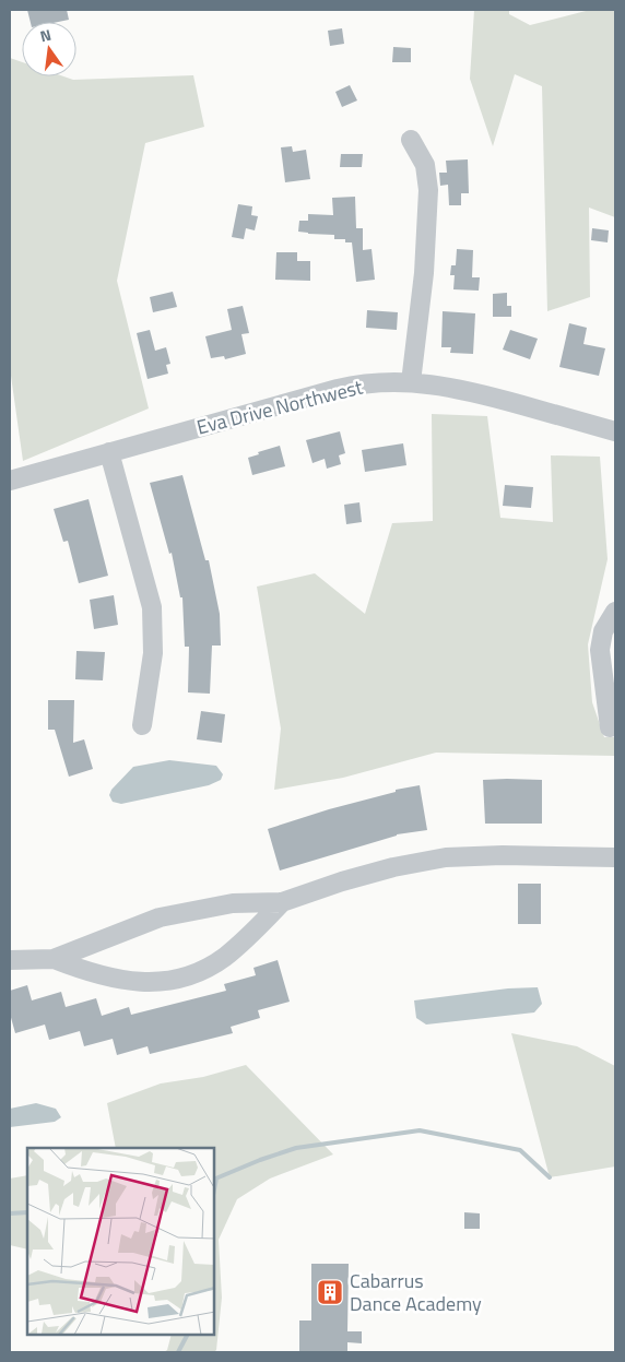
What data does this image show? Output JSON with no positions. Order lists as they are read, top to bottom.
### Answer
{
  "streets": {
    "street": ["Eva Drive Northwest"]
  },
  "places": {
    "building": ["Cabarrus Dance Academy"]
  },
  "north": "top"
}
